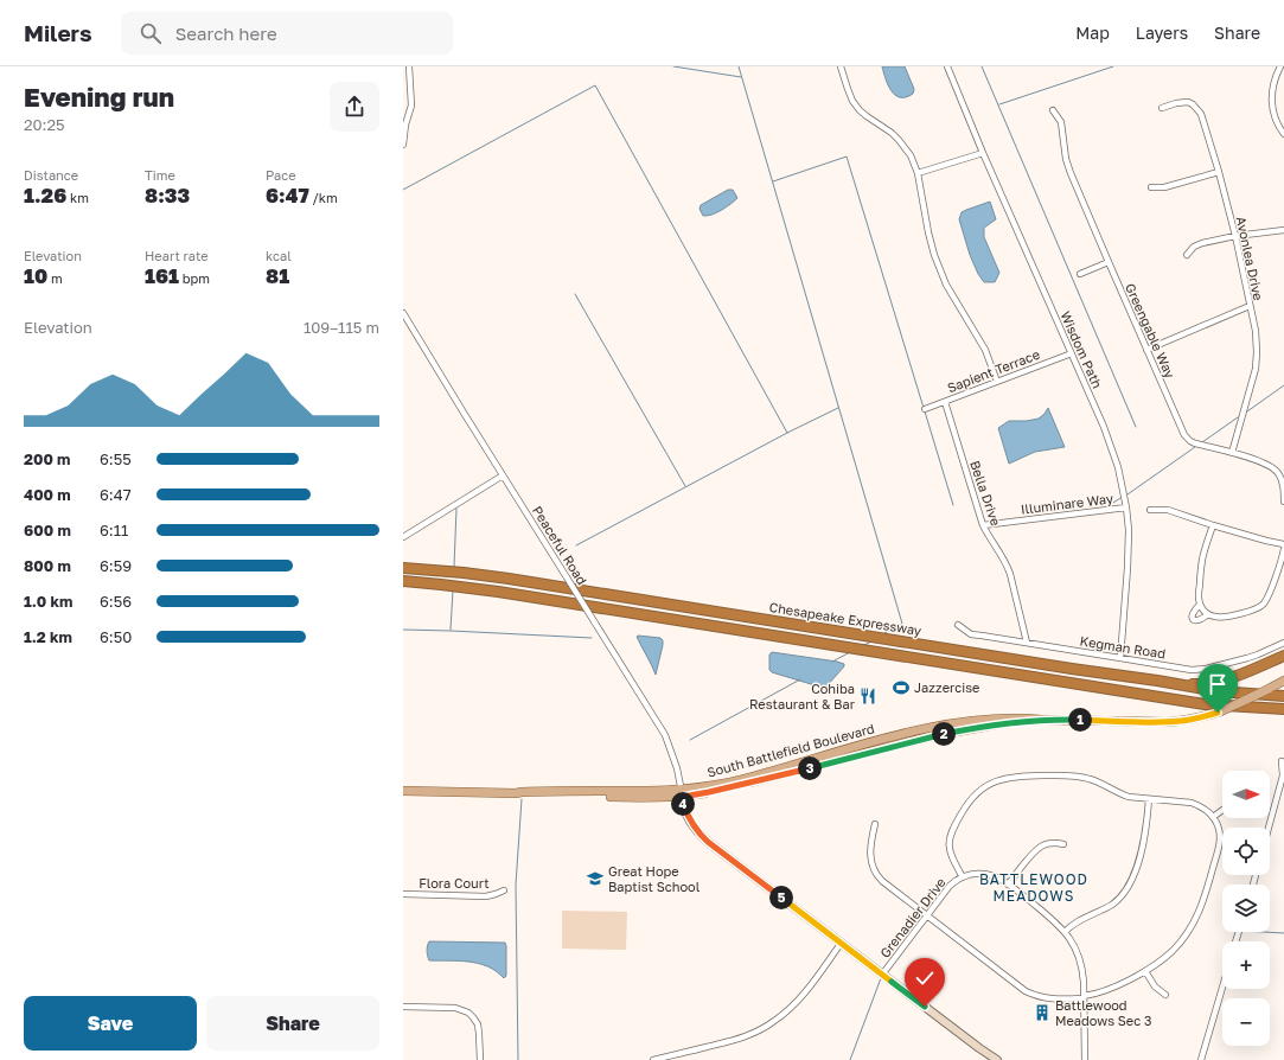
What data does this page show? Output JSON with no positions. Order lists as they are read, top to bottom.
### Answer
{
  "streets": {
    "highway": ["Chesapeake Expressway"],
    "main road": ["South Battlefield Boulevard"],
    "street": [
      "Avonlea Drive",
      "Greengable Way",
      "Wisdom Path",
      "Sapient Terrace",
      "Bella Drive",
      "Illuminare Way",
      "Peaceful Road",
      "Kegman Road",
      "Flora Court",
      "Grenadier Drive"
    ]
  },
  "crossings": [
    ["Avonlea Drive", "Greengable Way"],
    ["Wisdom Path", "Sapient Terrace"],
    ["Wisdom Path", "Illuminare Way"],
    ["Wisdom Path", "Kegman Road"],
    ["Sapient Terrace", "Bella Drive"],
    ["Bella Drive", "Illuminare Way"],
    ["Bella Drive", "Kegman Road"],
    ["Peaceful Road", "South Battlefield Boulevard"]
  ],
  "districts": ["BATTLEWOOD MEADOWS"],
  "places": {
    "sports": ["Jazzercise"],
    "restaurant": ["Cohiba Restaurant & Bar"],
    "school or university": ["Great Hope Baptist School"],
    "building": ["Battlewood Meadows Sec 3"]
  },
  "north": "right",
  "page": {
    "header": "Milers",
    "search": "Search here",
    "nav": ["Map", "Layers", "Share"],
    "heading": ["Evening run", "20:25"],
    "stats": [
      ["Distance", "1.26 km"],
      ["Time", "8:33"],
      ["Pace", "6:47 /km"],
      ["Elevation", "10 m"],
      ["Heart rate", "161 bpm"],
      ["kcal", "81"]
    ],
    "chart": ["Elevation", "109–115 m"],
    "list": [
      {
        "name": "200 m",
        "note": "6:55"
      },
      {
        "name": "400 m",
        "note": "6:47"
      },
      {
        "name": "600 m",
        "note": "6:11"
      },
      {
        "name": "800 m",
        "note": "6:59"
      },
      {
        "name": "1.0 km",
        "note": "6:56"
      },
      {
        "name": "1.2 km",
        "note": "6:50"
      }
    ],
    "pins": [
      "1",
      "2",
      "3",
      "4",
      "5"
    ],
    "map_buttons": ["+", "−"],
    "buttons": ["Save", "Share"]
  }
}
